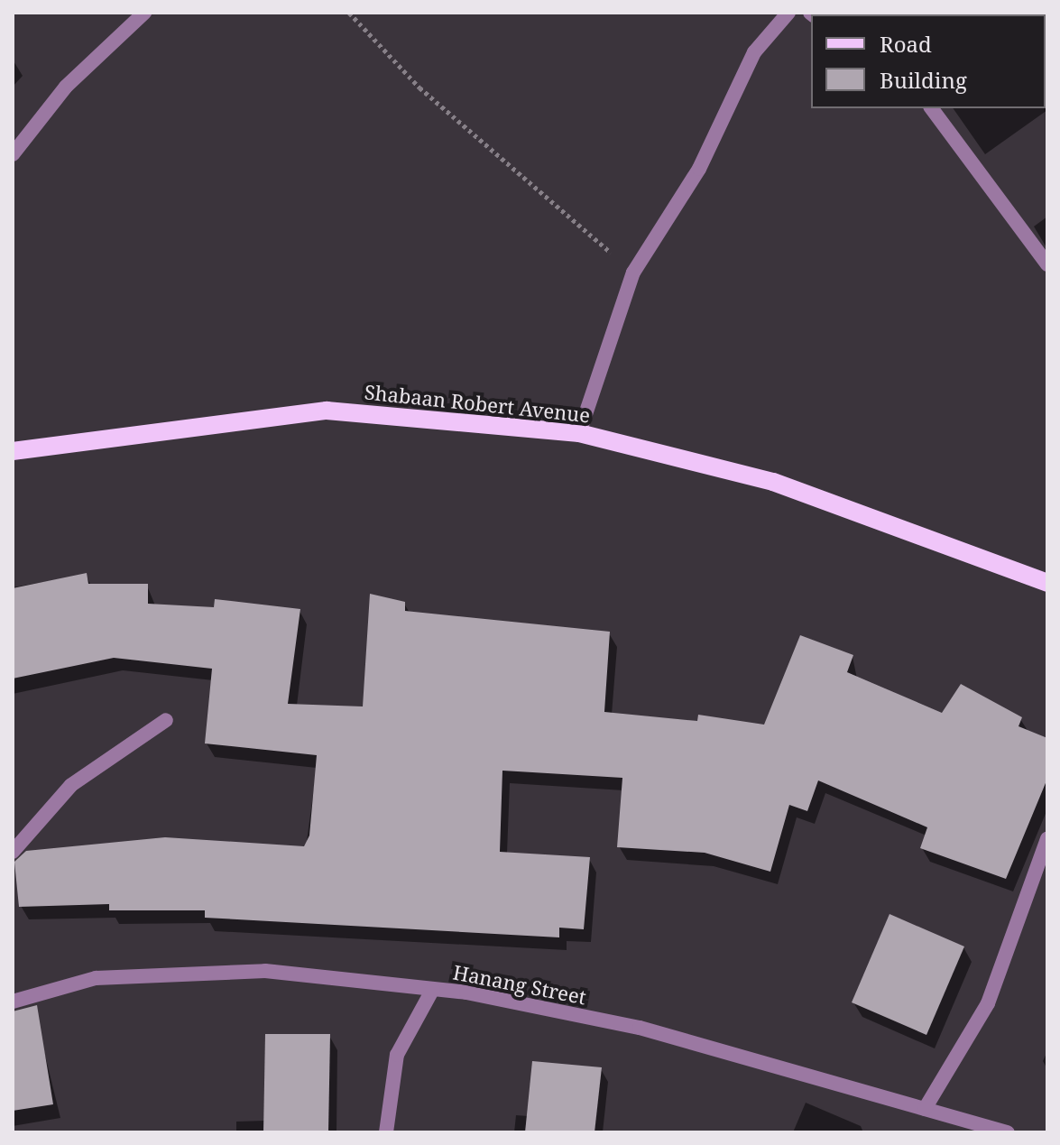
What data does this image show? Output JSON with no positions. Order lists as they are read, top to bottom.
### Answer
{
  "streets": {
    "main road": ["Shabaan Robert Avenue"],
    "street": ["Hanang Street"]
  },
  "legend": ["Road", "Building"]
}
